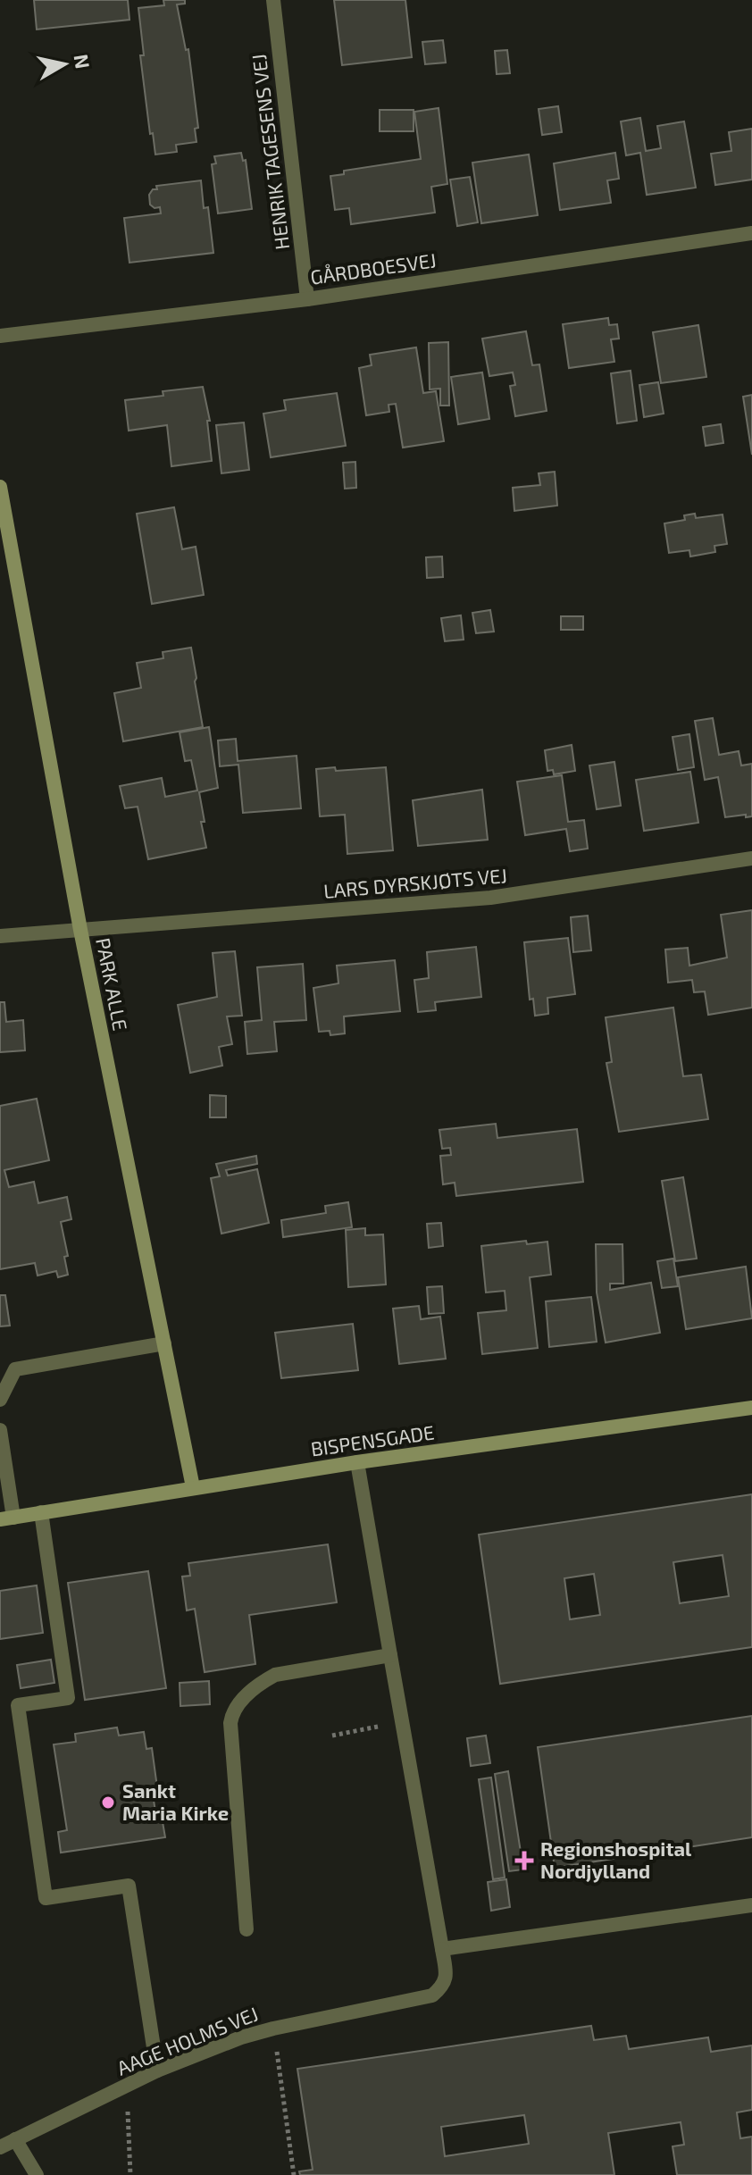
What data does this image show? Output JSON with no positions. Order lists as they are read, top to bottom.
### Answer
{
  "streets": {
    "street": [
      "HENRIK TAGESENS VEJ",
      "GÅRDBOESVEJ",
      "LARS DYRSKJØTS VEJ",
      "PARK ALLE",
      "BISPENSGADE",
      "AAGE HOLMS VEJ"
    ]
  },
  "crossings": [
    ["HENRIK TAGESENS VEJ", "GÅRDBOESVEJ"],
    ["LARS DYRSKJØTS VEJ", "PARK ALLE"],
    ["PARK ALLE", "BISPENSGADE"],
    ["BISPENSGADE", "AAGE HOLMS VEJ"]
  ],
  "places": {
    "other": ["Sankt Maria Kirke"],
    "health": ["Regionshospital Nordjylland"]
  },
  "north": "right"
}
